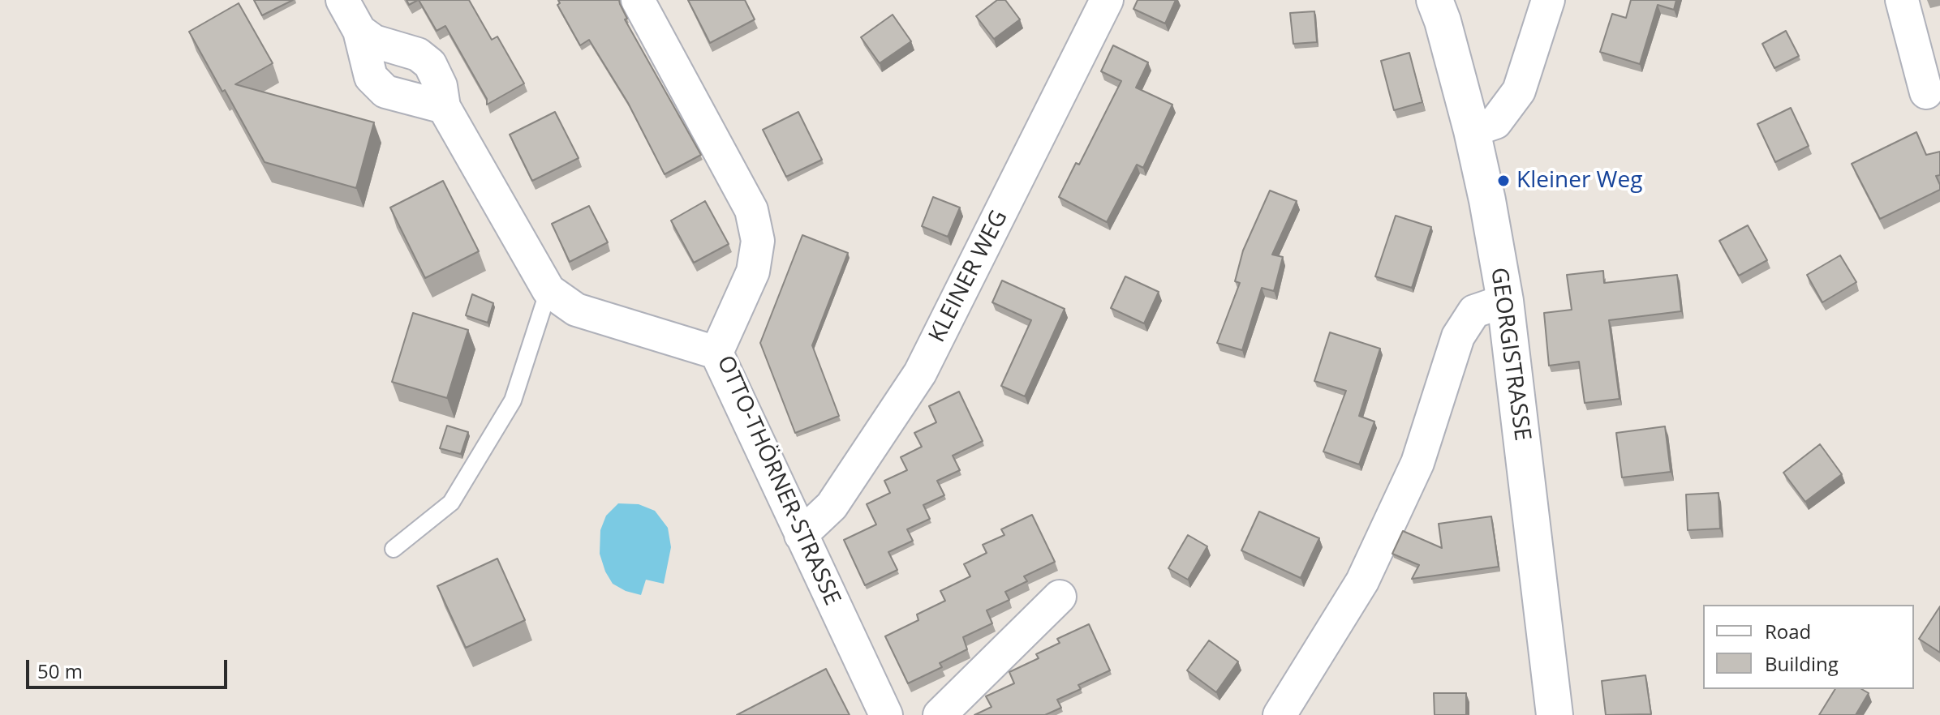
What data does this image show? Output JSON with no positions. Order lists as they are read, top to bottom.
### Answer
{
  "streets": {
    "street": ["KLEINER WEG", "GEORGISTRASSE", "OTTO-THÖRNER-STRASSE"]
  },
  "crossings": [
    ["KLEINER WEG", "OTTO-THÖRNER-STRASSE"]
  ],
  "places": ["Kleiner Weg"],
  "legend": ["Road", "Building"],
  "scale_bar": "50 m"
}
